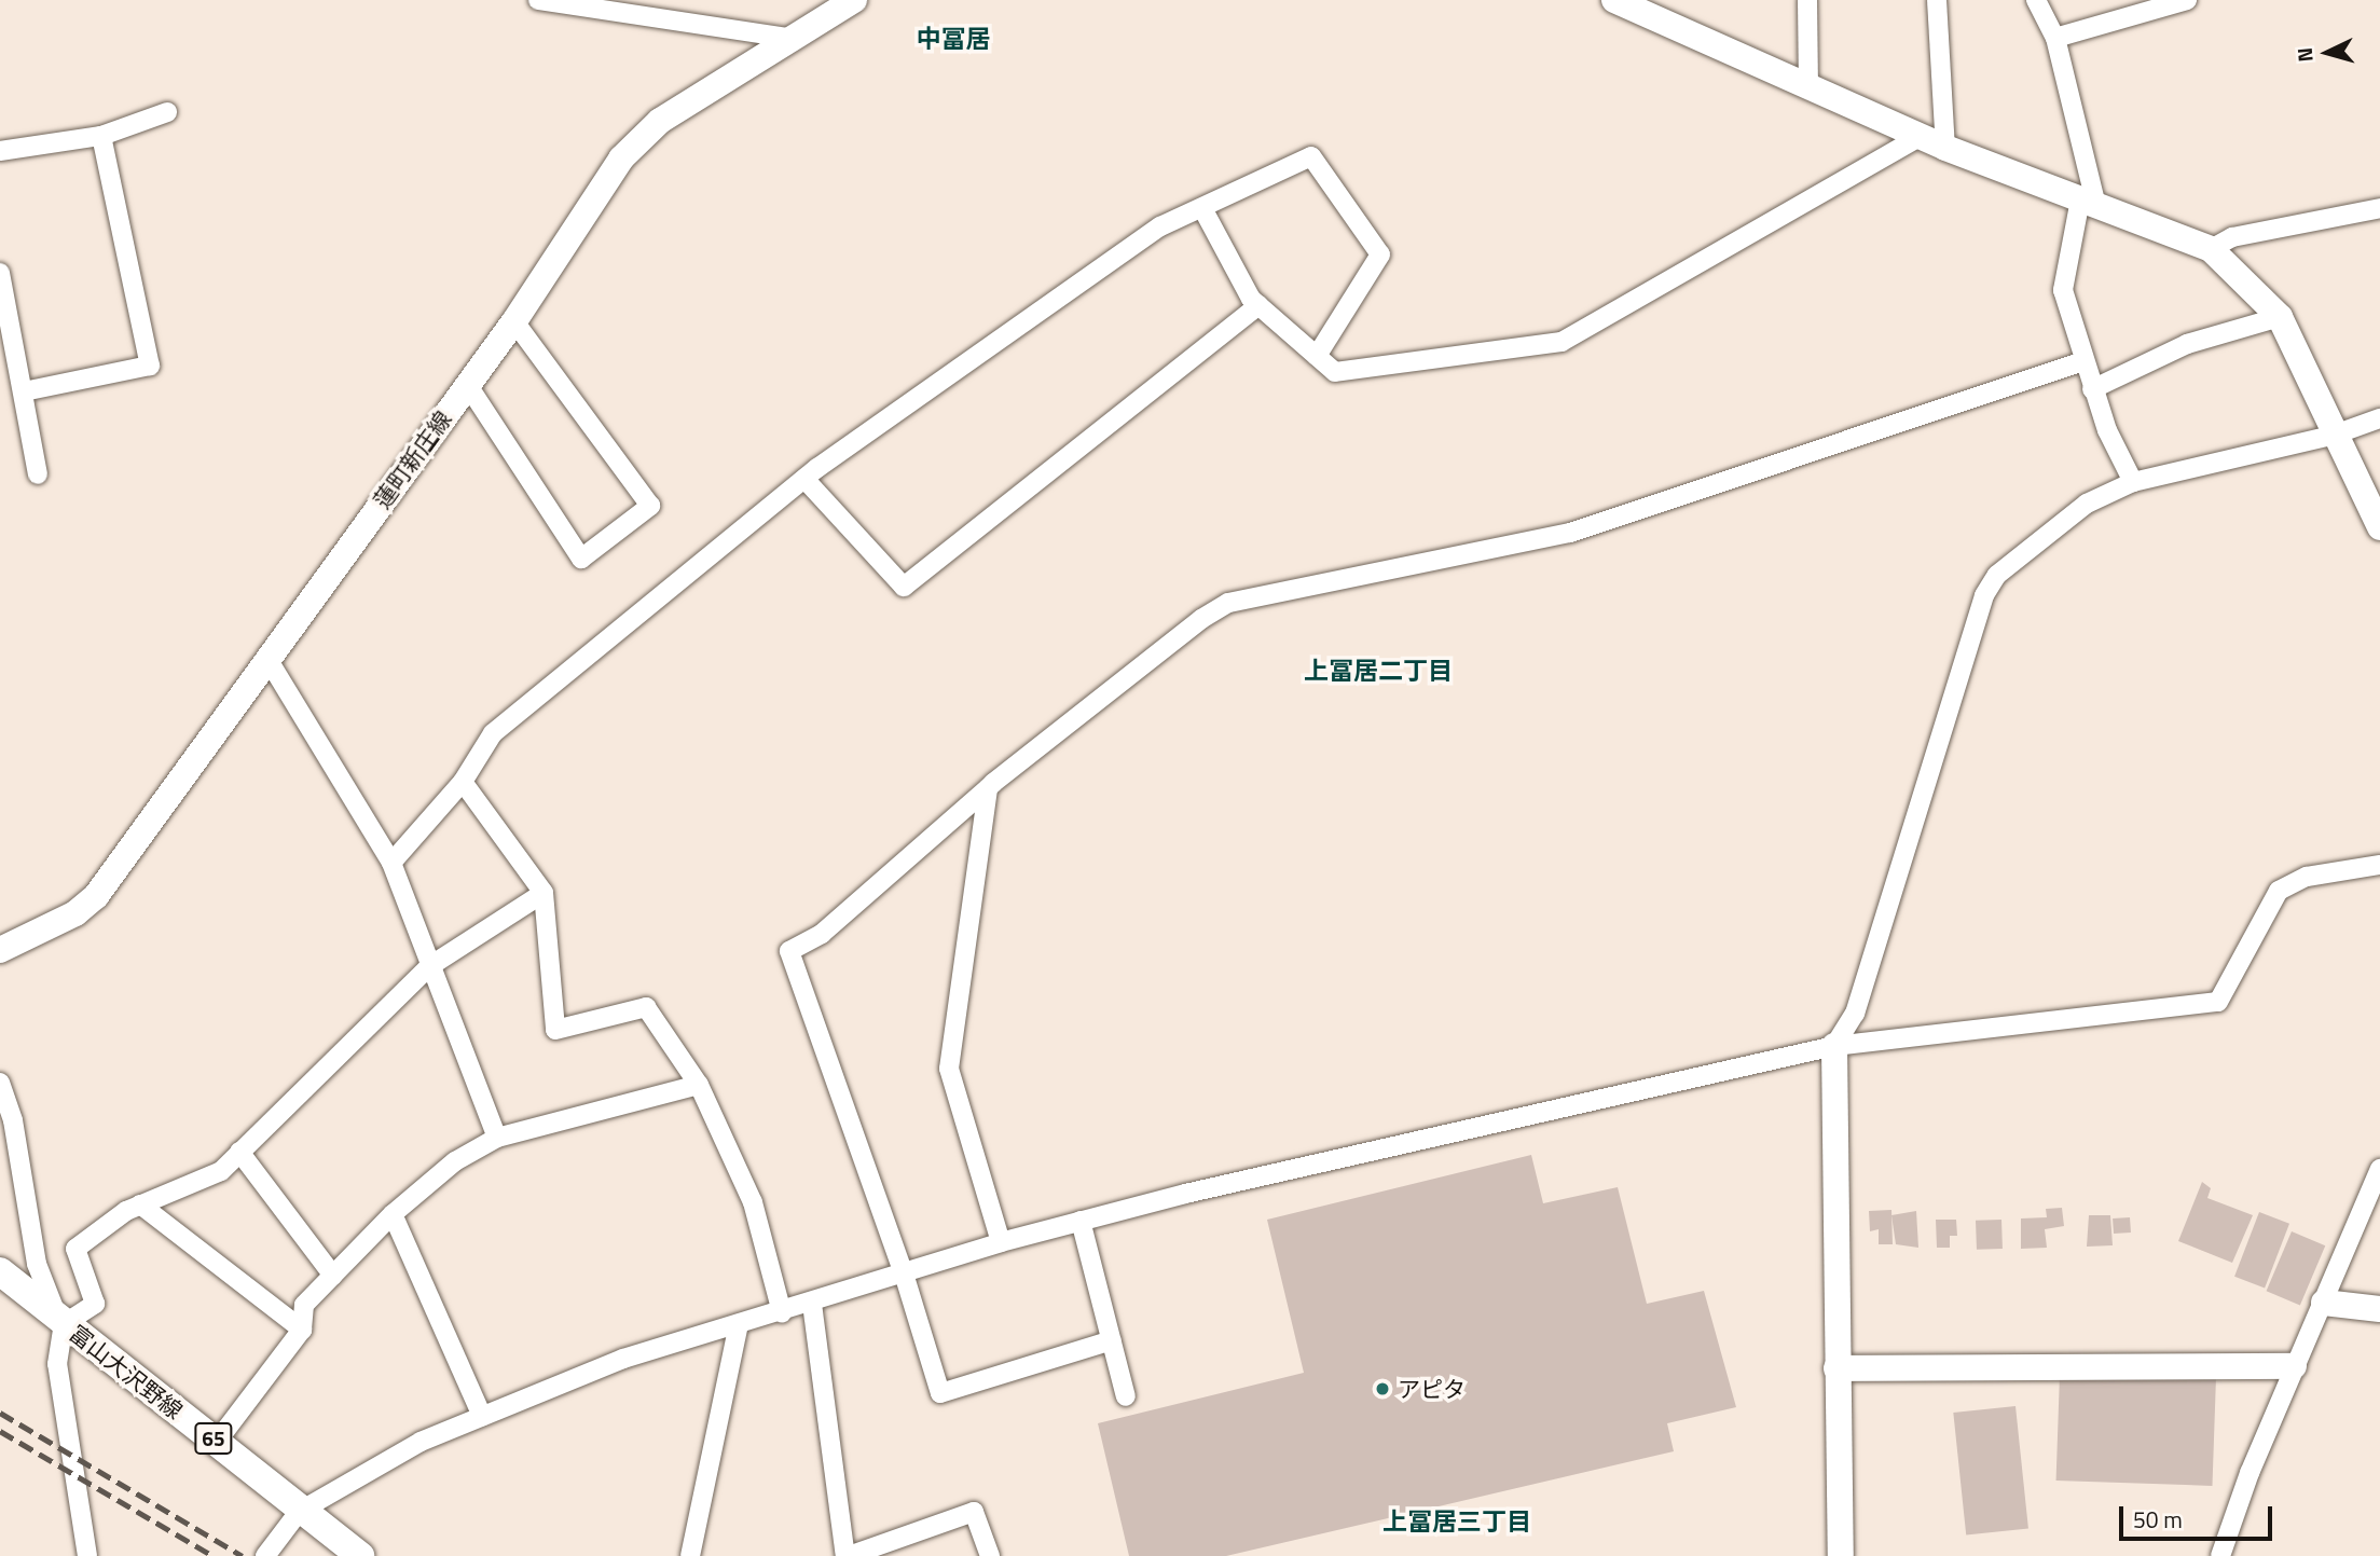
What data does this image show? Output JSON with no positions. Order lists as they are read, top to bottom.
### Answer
{
  "streets": {
    "main road": ["富山大沢野線", "65"],
    "street": ["蓮町新庄線"]
  },
  "districts": ["中冨居", "上冨居二丁目", "上冨居三丁目"],
  "places": ["アピタ"],
  "scale_bar": "50 m",
  "north": "left"
}
